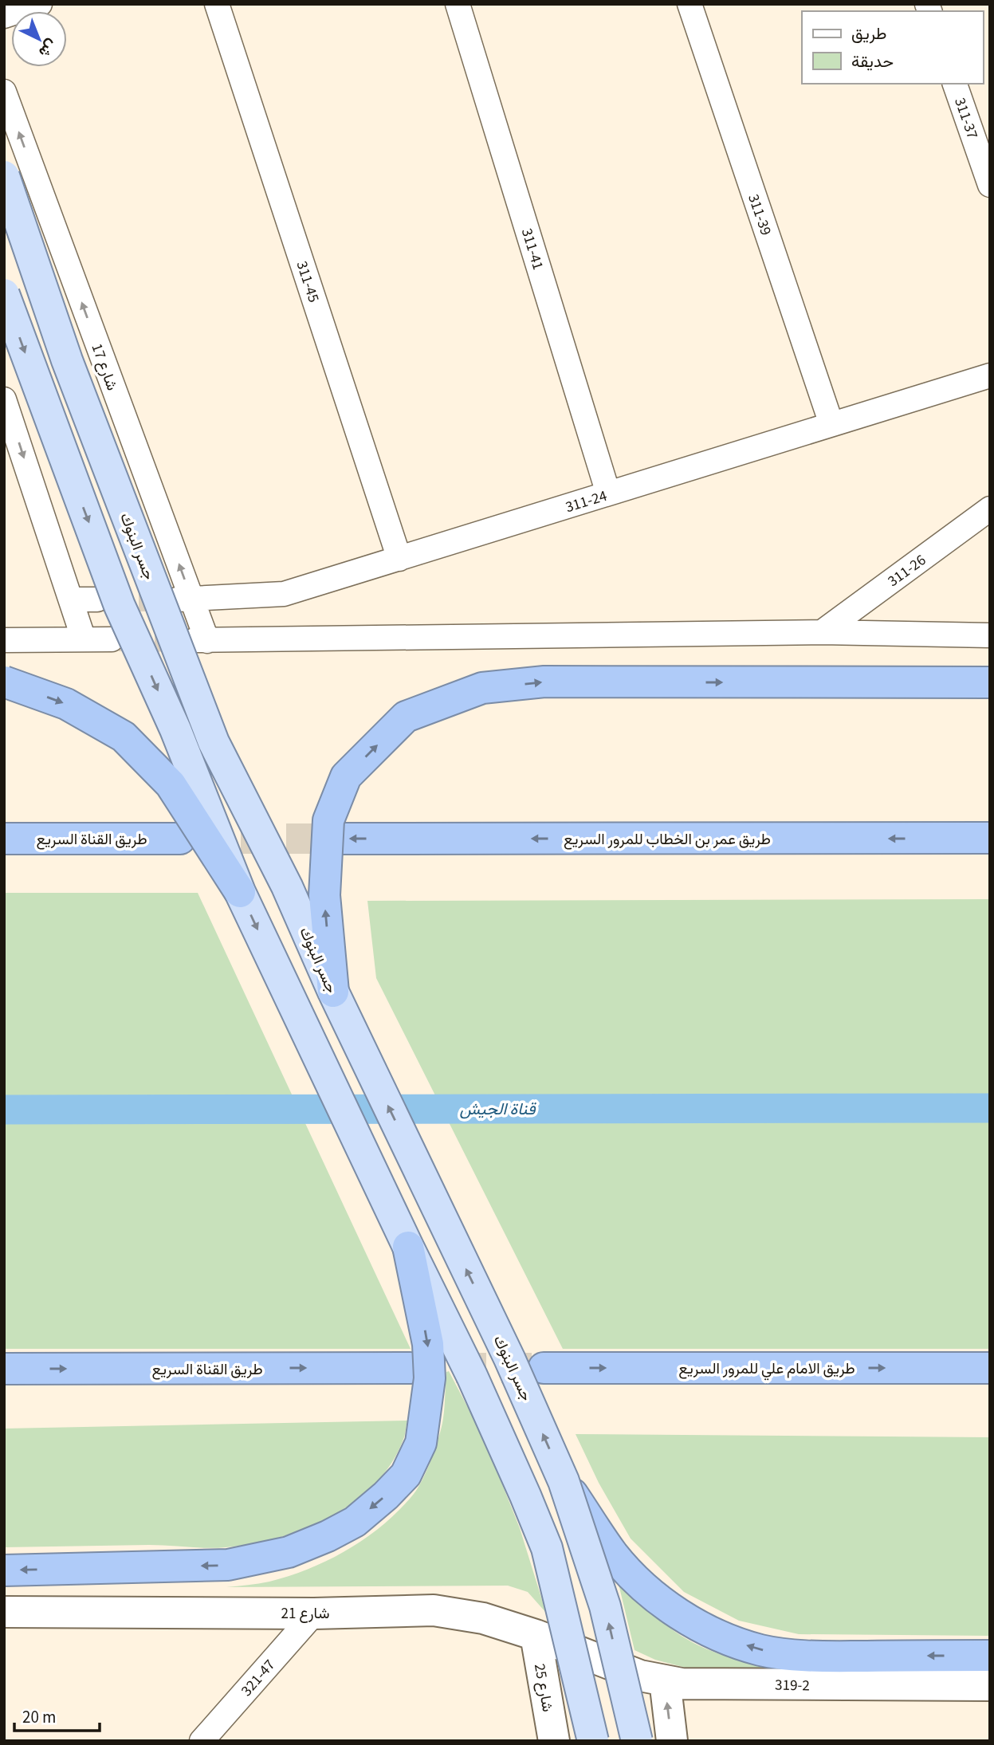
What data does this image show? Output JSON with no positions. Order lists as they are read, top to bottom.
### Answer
{
  "streets": {
    "highway": ["طريق القناة السريع", "طريق عمر بن الخطاب للمرور السريع", "طريق الامام علي للمرور السريع"],
    "main road": ["جسر البنوك"],
    "street": [
      "311-37",
      "311-39",
      "311-41",
      "311-45",
      "شارع 17",
      "311-24",
      "311-26",
      "شارع 21",
      "321-47",
      "319-2",
      "شارع 25"
    ]
  },
  "crossings": [
    ["311-39", "311-24"],
    ["311-41", "311-24"],
    ["311-45", "311-24"],
    ["شارع 17", "311-24"],
    ["شارع 17", "311-26"],
    ["شارع 21", "321-47"],
    ["شارع 21", "319-2"],
    ["شارع 21", "شارع 25"]
  ],
  "one_way": ["طريق القناة السريع", "طريق عمر بن الخطاب للمرور السريع", "طريق الامام علي للمرور السريع"],
  "water": ["قناة الجيش"],
  "legend": ["طريق", "حديقة"],
  "scale_bar": "20 m",
  "north": "bottom right"
}
